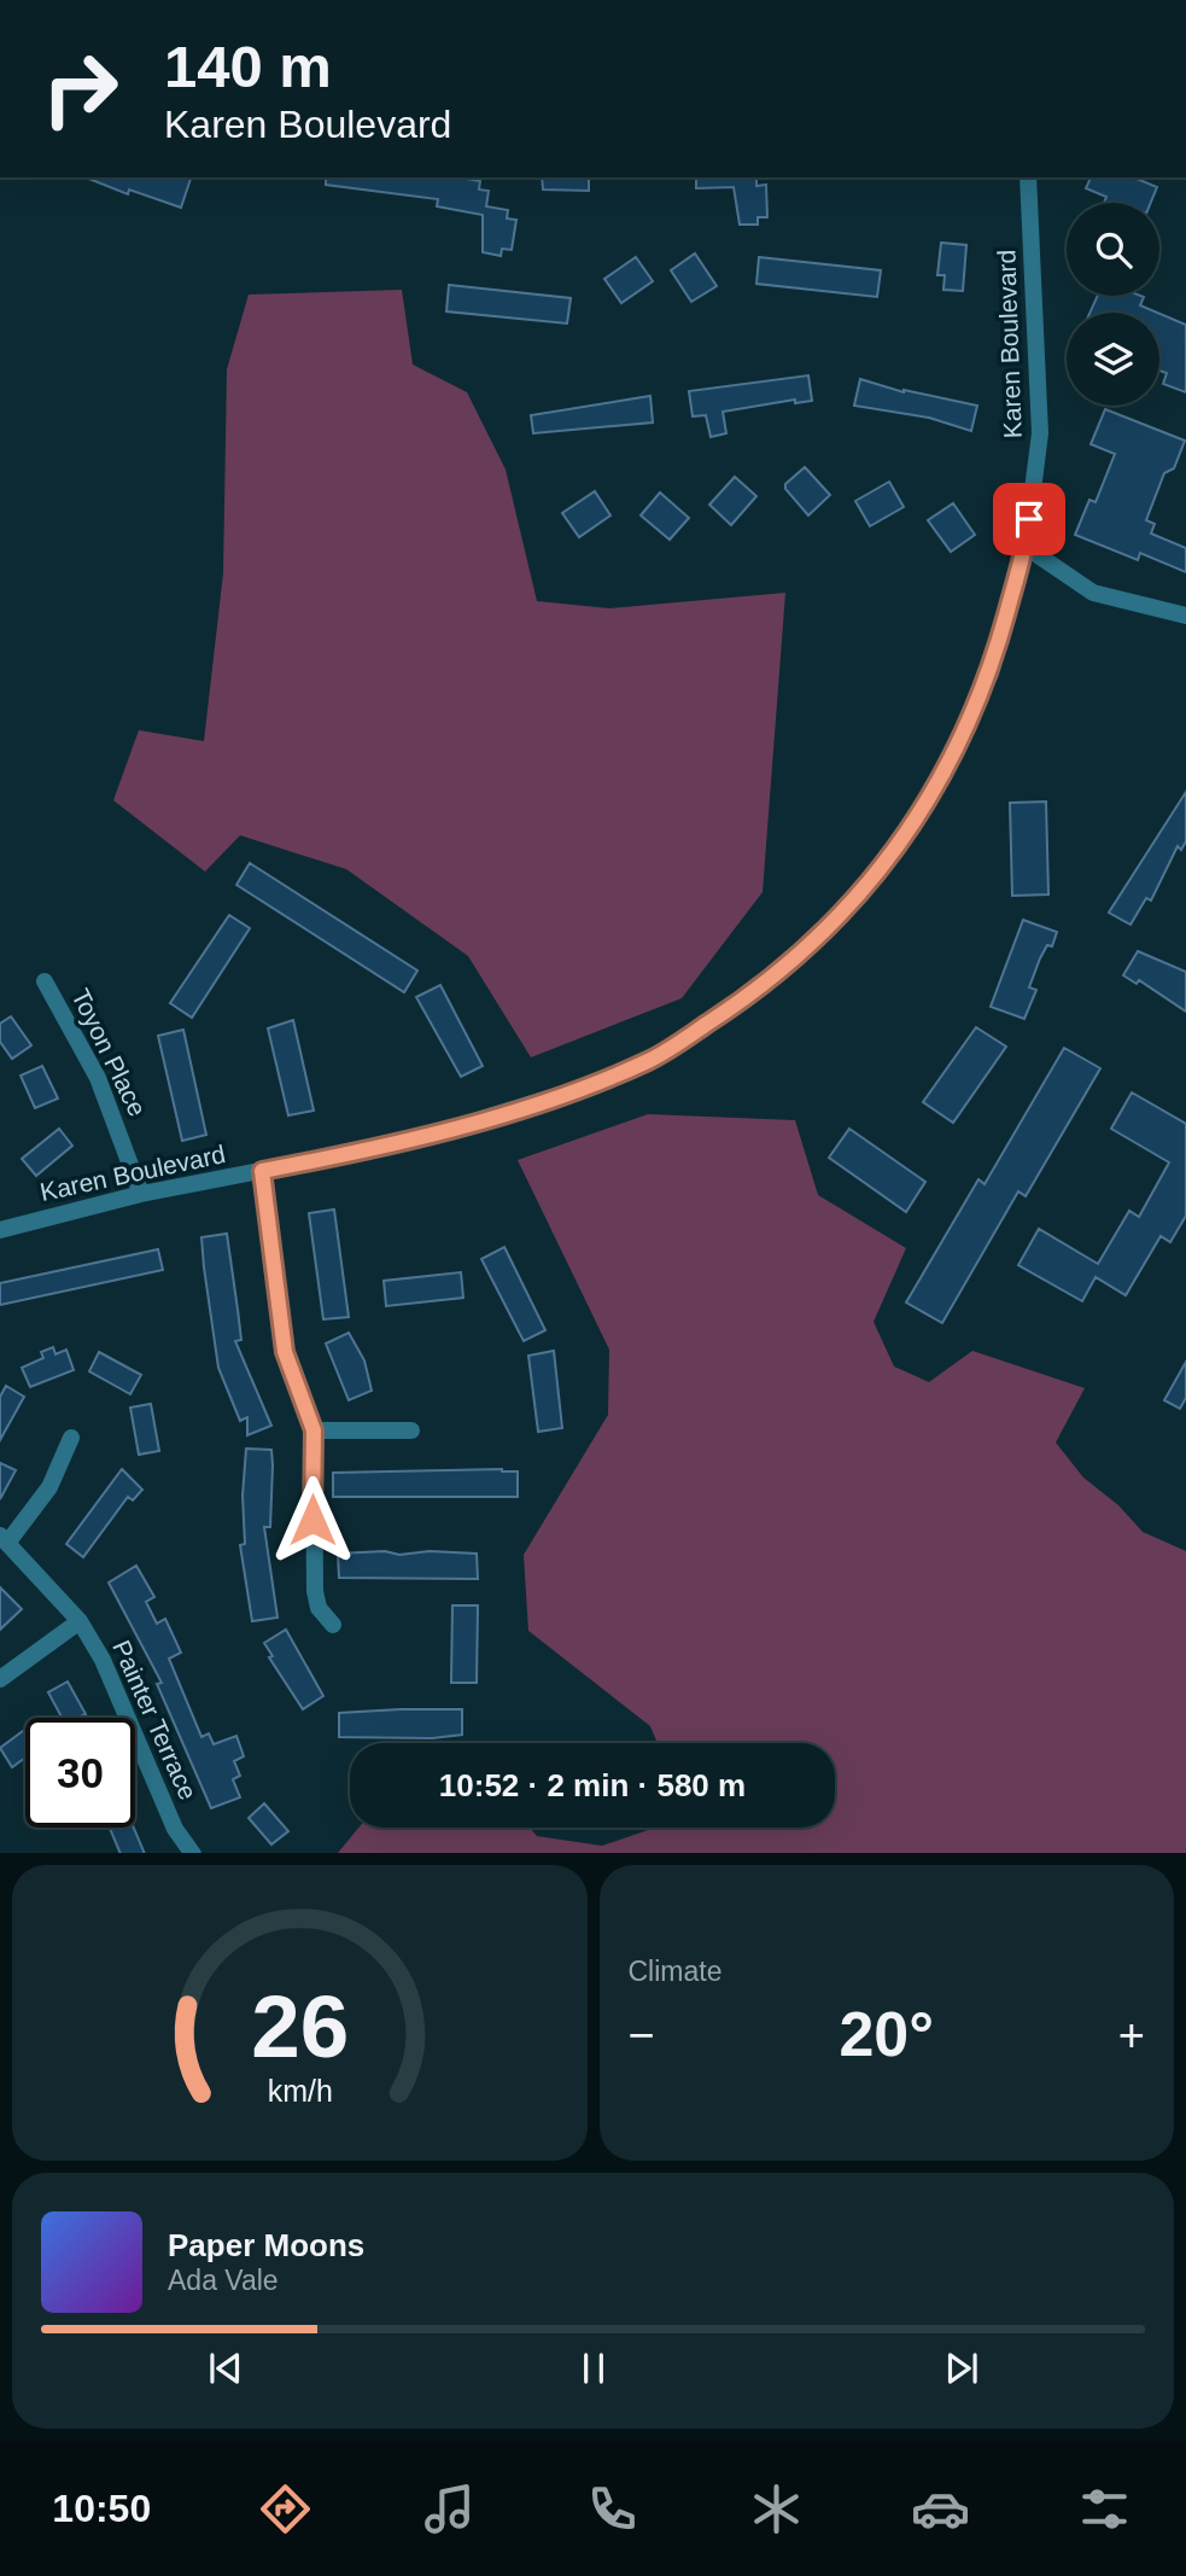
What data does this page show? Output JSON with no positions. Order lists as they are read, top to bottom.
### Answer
{
  "streets": {
    "street": ["Karen Boulevard", "Toyon Place", "Painter Terrace"]
  },
  "crossings": [
    ["Karen Boulevard", "Toyon Place"]
  ],
  "page": {
    "turn": ["140 m", "Karen Boulevard"],
    "limit": "30",
    "trip": "10:52 · 2 min · 580 m",
    "tile": "Climate",
    "heat": ["−", "20°", "+"],
    "song": ["Paper Moons", "Ada Vale"],
    "tabs": "10:50",
    "gauge": ["26", "km/h"]
  }
}
